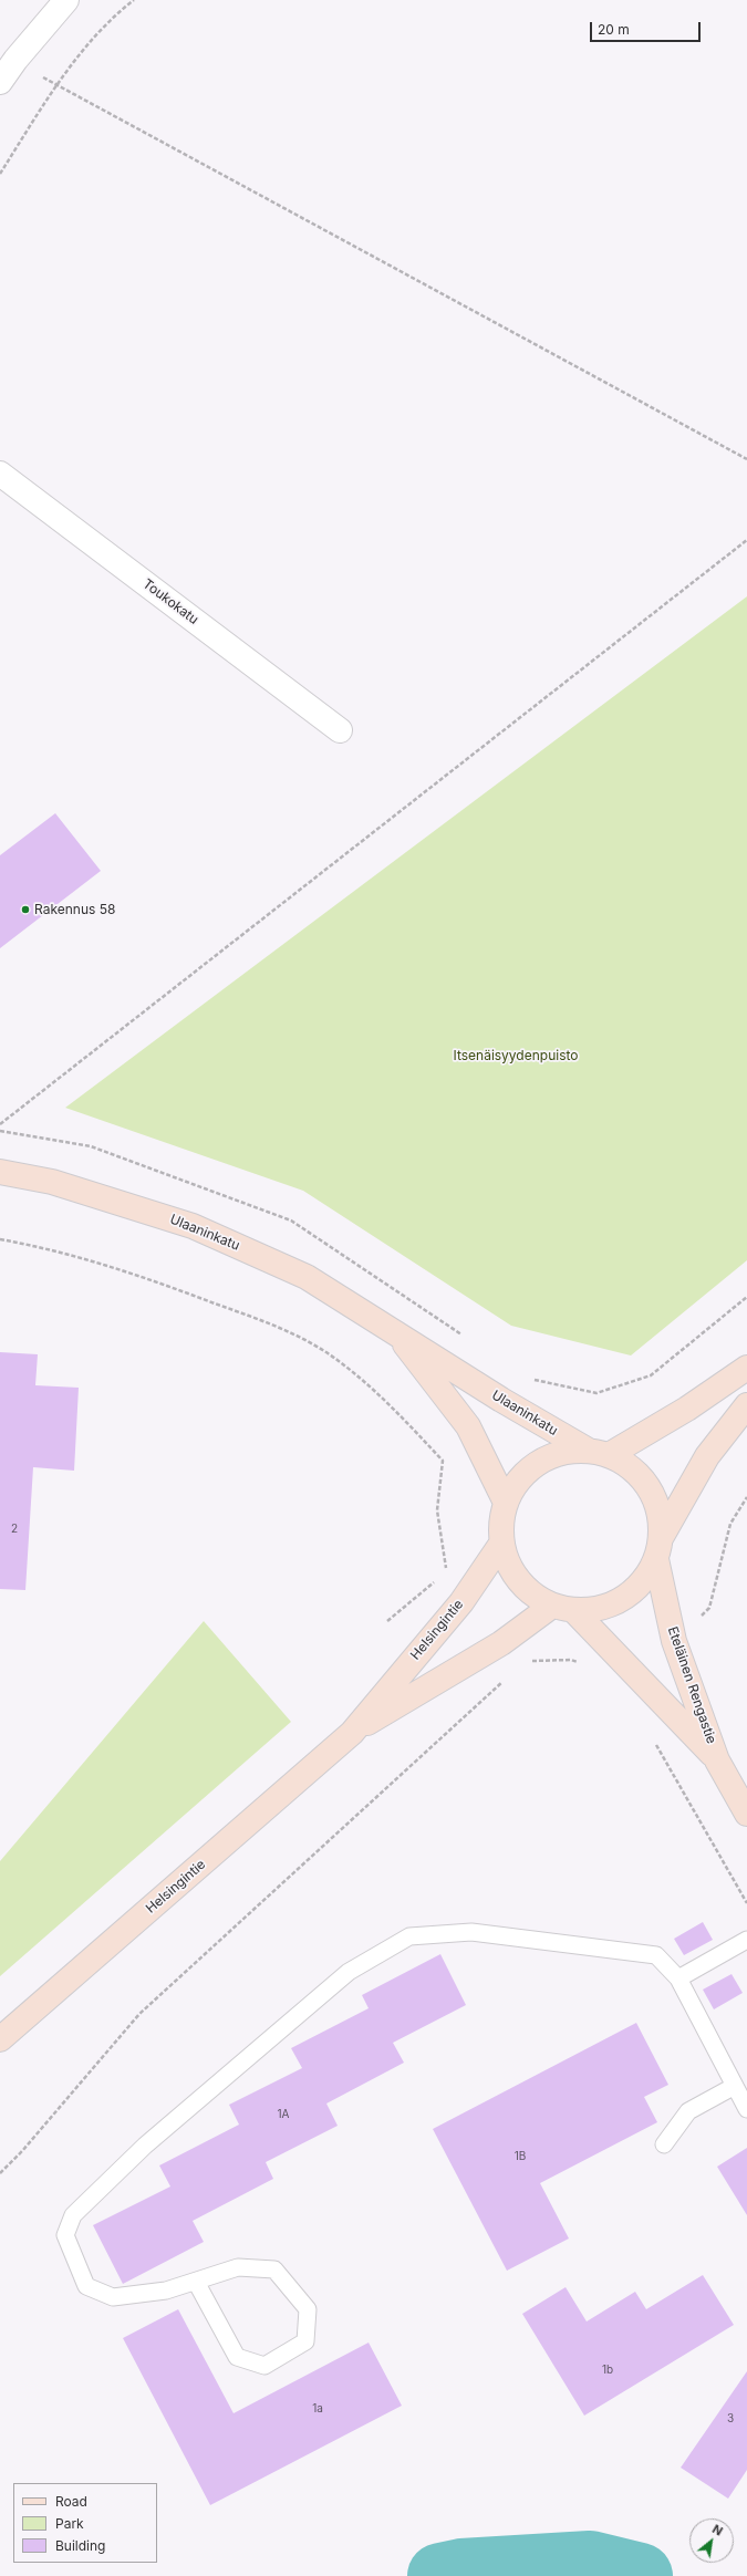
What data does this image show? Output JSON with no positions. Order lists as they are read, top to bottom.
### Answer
{
  "streets": {
    "main road": ["Ulaaninkatu", "Helsingintie", "Eteläinen Rengastie"],
    "street": ["Toukokatu"]
  },
  "crossings": [
    ["Ulaaninkatu", "Eteläinen Rengastie"],
    ["Helsingintie", "Eteläinen Rengastie"]
  ],
  "parks": ["Itsenäisyydenpuisto"],
  "places": ["Rakennus 58"],
  "house_numbers": [
    "2",
    "1A",
    "1B",
    "1b",
    "1a",
    "3"
  ],
  "legend": ["Road", "Park", "Building"],
  "scale_bar": "20 m",
  "north": "top right"
}
